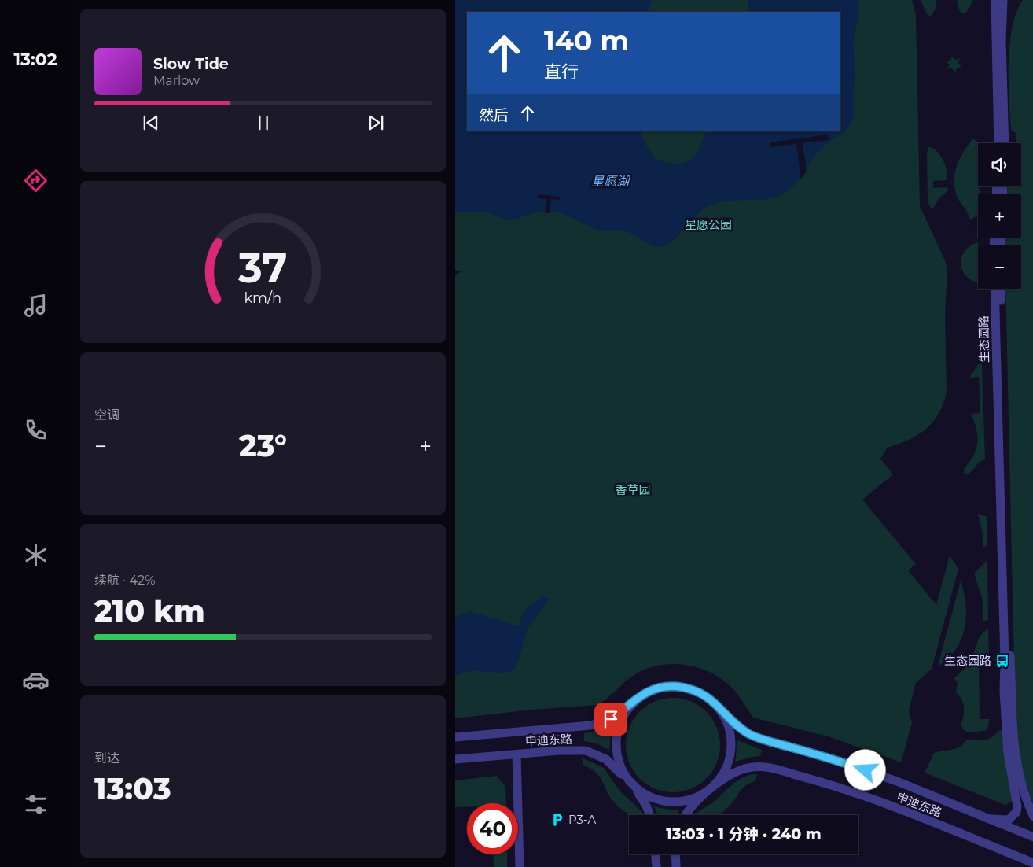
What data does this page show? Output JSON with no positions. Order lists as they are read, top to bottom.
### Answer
{
  "streets": {
    "street": ["生态园路", "申迪东路"]
  },
  "crossings": [
    ["生态园路", "申迪东路"]
  ],
  "water": ["星愿湖"],
  "parks": ["星愿公园", "香草园"],
  "places": {
    "bus stop": ["生态园路"],
    "parking": ["P3-A"]
  },
  "page": {
    "tabs": "13:02",
    "turn": ["140 m", "直行"],
    "song": ["Slow Tide", "Marlow"],
    "then": "然后",
    "map_buttons": ["+", "−"],
    "tile": [
      "空调",
      ["续航 · 42%", "210 km"],
      ["到达", "13:03"]
    ],
    "heat": ["−", "23°", "+"],
    "limit": "40",
    "trip": "13:03 · 1 分钟 · 240 m",
    "gauge": ["37", "km/h"]
  }
}
